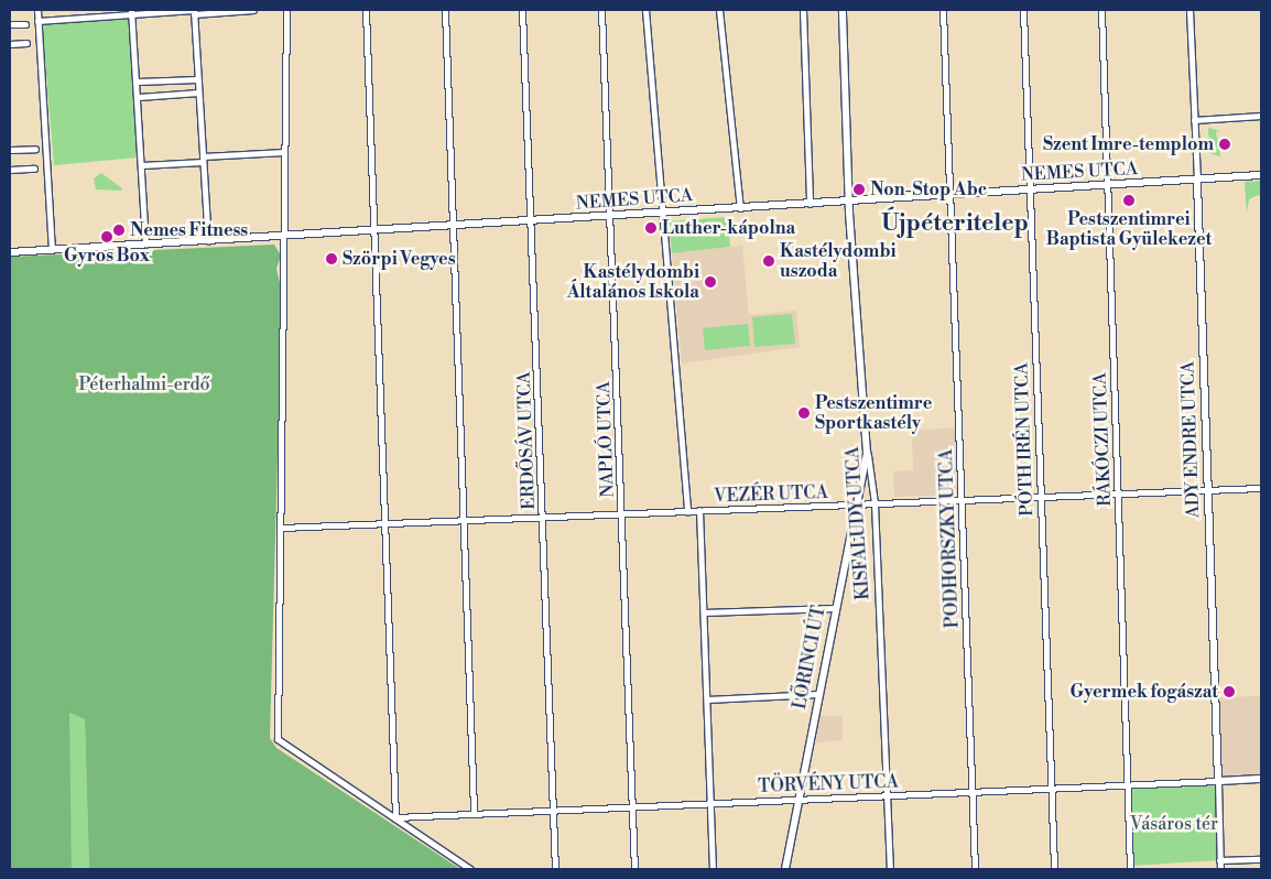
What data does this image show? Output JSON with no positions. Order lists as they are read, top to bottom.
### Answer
{
  "streets": {
    "street": [
      "NEMES UTCA",
      "NAPLÓ UTCA",
      "PÓTH IRÉN UTCA",
      "RÁKÓCZI UTCA",
      "ADY ENDRE UTCA",
      "ERDŐSÁV UTCA",
      "VEZÉR UTCA",
      "KISFALUDY UTCA",
      "PODHORSZKY UTCA",
      "LŐRINCI ÚT",
      "TÖRVÉNY UTCA"
    ]
  },
  "crossings": [
    ["NEMES UTCA", "NAPLÓ UTCA"],
    ["NEMES UTCA", "PÓTH IRÉN UTCA"],
    ["NEMES UTCA", "RÁKÓCZI UTCA"],
    ["NEMES UTCA", "ADY ENDRE UTCA"],
    ["NEMES UTCA", "ERDŐSÁV UTCA"],
    ["NEMES UTCA", "KISFALUDY UTCA"],
    ["NEMES UTCA", "PODHORSZKY UTCA"],
    ["NAPLÓ UTCA", "VEZÉR UTCA"],
    ["NAPLÓ UTCA", "TÖRVÉNY UTCA"],
    ["PÓTH IRÉN UTCA", "VEZÉR UTCA"],
    ["PÓTH IRÉN UTCA", "TÖRVÉNY UTCA"],
    ["RÁKÓCZI UTCA", "VEZÉR UTCA"],
    ["RÁKÓCZI UTCA", "TÖRVÉNY UTCA"],
    ["ADY ENDRE UTCA", "VEZÉR UTCA"],
    ["ADY ENDRE UTCA", "TÖRVÉNY UTCA"],
    ["ERDŐSÁV UTCA", "VEZÉR UTCA"],
    ["ERDŐSÁV UTCA", "TÖRVÉNY UTCA"],
    ["VEZÉR UTCA", "KISFALUDY UTCA"],
    ["VEZÉR UTCA", "PODHORSZKY UTCA"],
    ["VEZÉR UTCA", "LŐRINCI ÚT"],
    ["KISFALUDY UTCA", "LŐRINCI ÚT"],
    ["KISFALUDY UTCA", "TÖRVÉNY UTCA"],
    ["PODHORSZKY UTCA", "TÖRVÉNY UTCA"],
    ["LŐRINCI ÚT", "TÖRVÉNY UTCA"]
  ],
  "districts": ["Újpéteritelep"],
  "parks": ["Péterhalmi-erdő", "Vásáros tér"],
  "places": [
    "Szent Imre-templom",
    "Non-Stop Abc",
    "Pestszentimrei Baptista Gyülekezet",
    "Luther-kápolna",
    "Nemes Fitness",
    "Gyros Box",
    "Szörpi Vegyes",
    "Kastélydombi uszoda",
    "Kastélydombi Általános Iskola",
    "Pestszentimre Sportkastély",
    "Gyermek fogászat"
  ]
}
